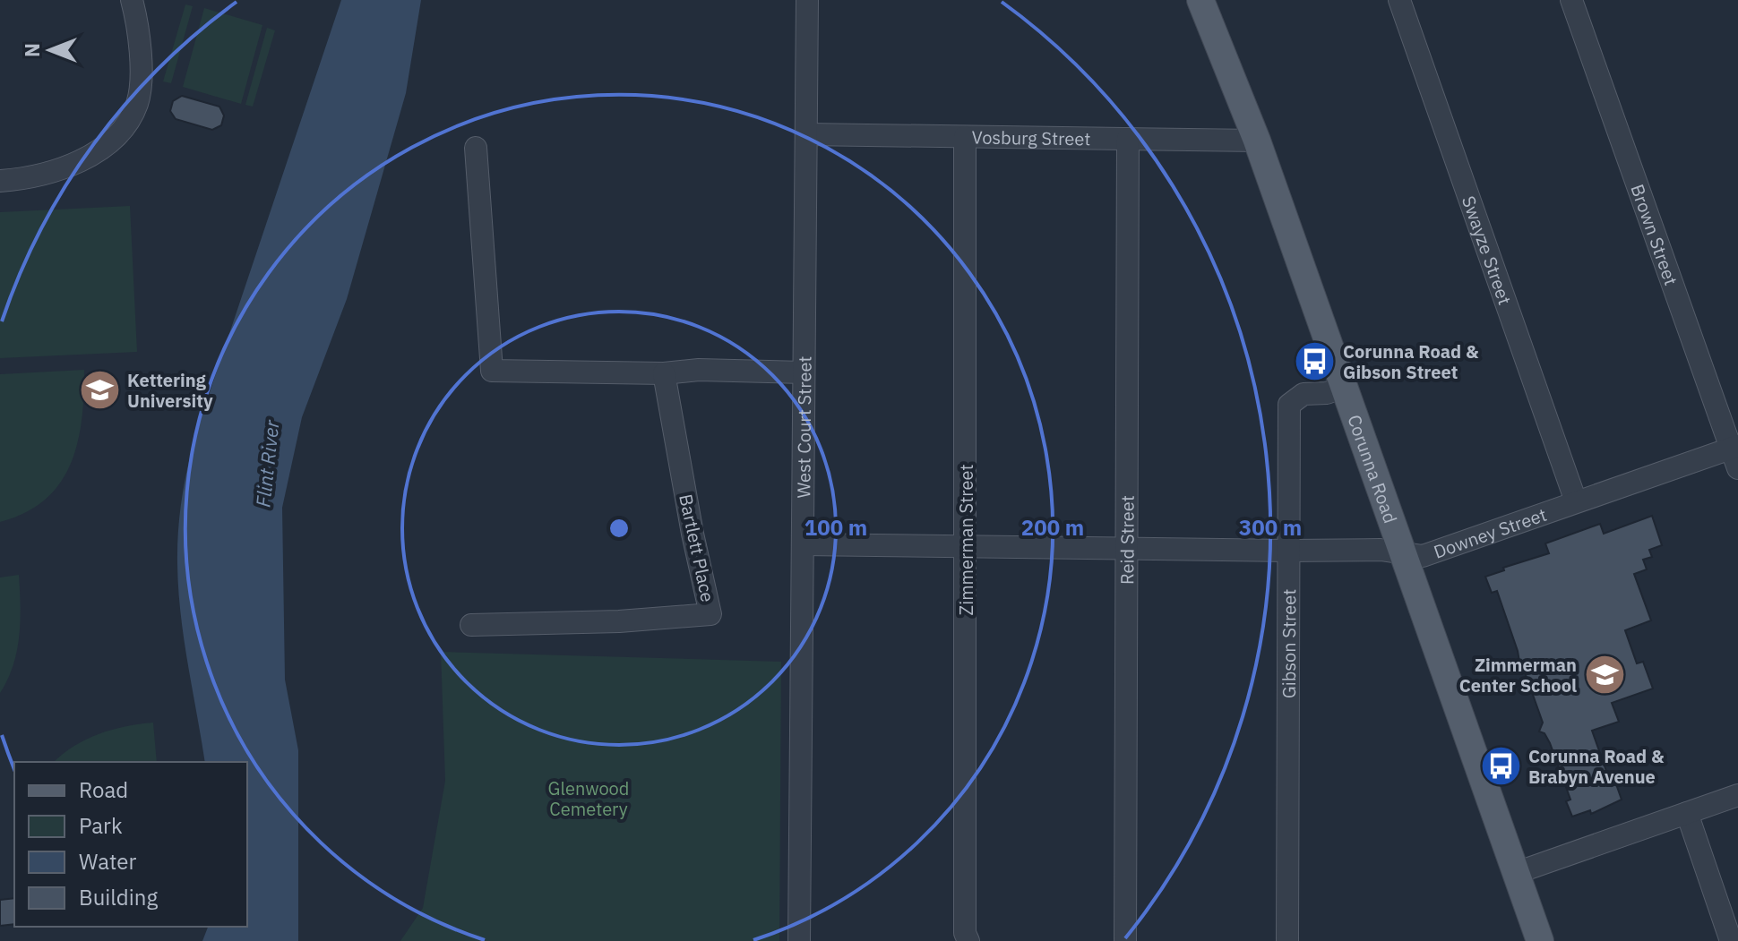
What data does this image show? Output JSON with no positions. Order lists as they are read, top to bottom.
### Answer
{
  "streets": {
    "main road": ["Corunna Road"],
    "street": [
      "Vosburg Street",
      "Brown Street",
      "Swayze Street",
      "West Court Street",
      "Downey Street",
      "Zimmerman Street",
      "Reid Street",
      "Bartlett Place",
      "Gibson Street"
    ]
  },
  "crossings": [
    ["Vosburg Street", "West Court Street"],
    ["Vosburg Street", "Corunna Road"],
    ["Vosburg Street", "Zimmerman Street"],
    ["Vosburg Street", "Reid Street"],
    ["Brown Street", "Downey Street"],
    ["Swayze Street", "Downey Street"],
    ["West Court Street", "Downey Street"],
    ["Corunna Road", "Downey Street"],
    ["Corunna Road", "Gibson Street"],
    ["Downey Street", "Zimmerman Street"],
    ["Downey Street", "Reid Street"],
    ["Downey Street", "Gibson Street"]
  ],
  "water": ["Flint River"],
  "parks": ["Glenwood Cemetery"],
  "places": {
    "bus stop": ["Corunna Road & Gibson Street", "Corunna Road & Brabyn Avenue"],
    "school or university": ["Kettering University", "Zimmerman Center School"]
  },
  "legend": [
    "Road",
    "Park",
    "Water",
    "Building"
  ],
  "north": "left",
  "rings": ["100 m", "200 m", "300 m"]
}
